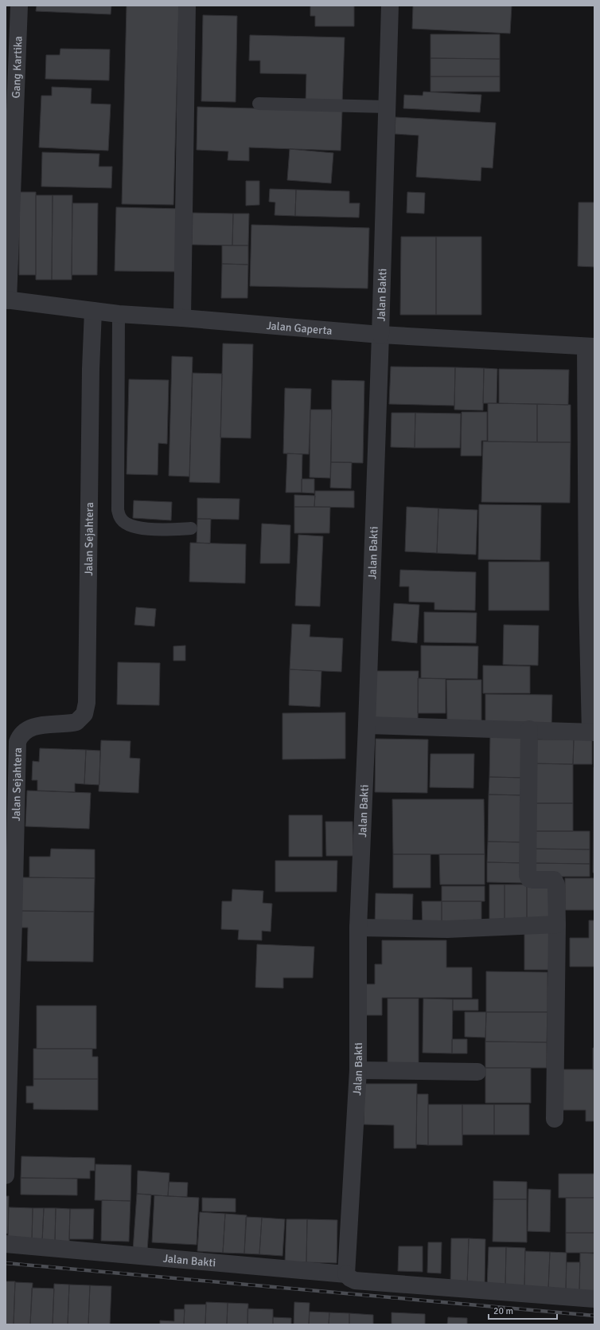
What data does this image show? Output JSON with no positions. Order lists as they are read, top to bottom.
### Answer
{
  "streets": {
    "street": [
      "Gang Kartika",
      "Jalan Bakti",
      "Jalan Gaperta",
      "Jalan Sejahtera"
    ]
  },
  "crossings": [
    ["Gang Kartika", "Jalan Gaperta"],
    ["Jalan Bakti", "Jalan Gaperta"],
    ["Jalan Gaperta", "Jalan Sejahtera"]
  ],
  "scale_bar": "20 m"
}
